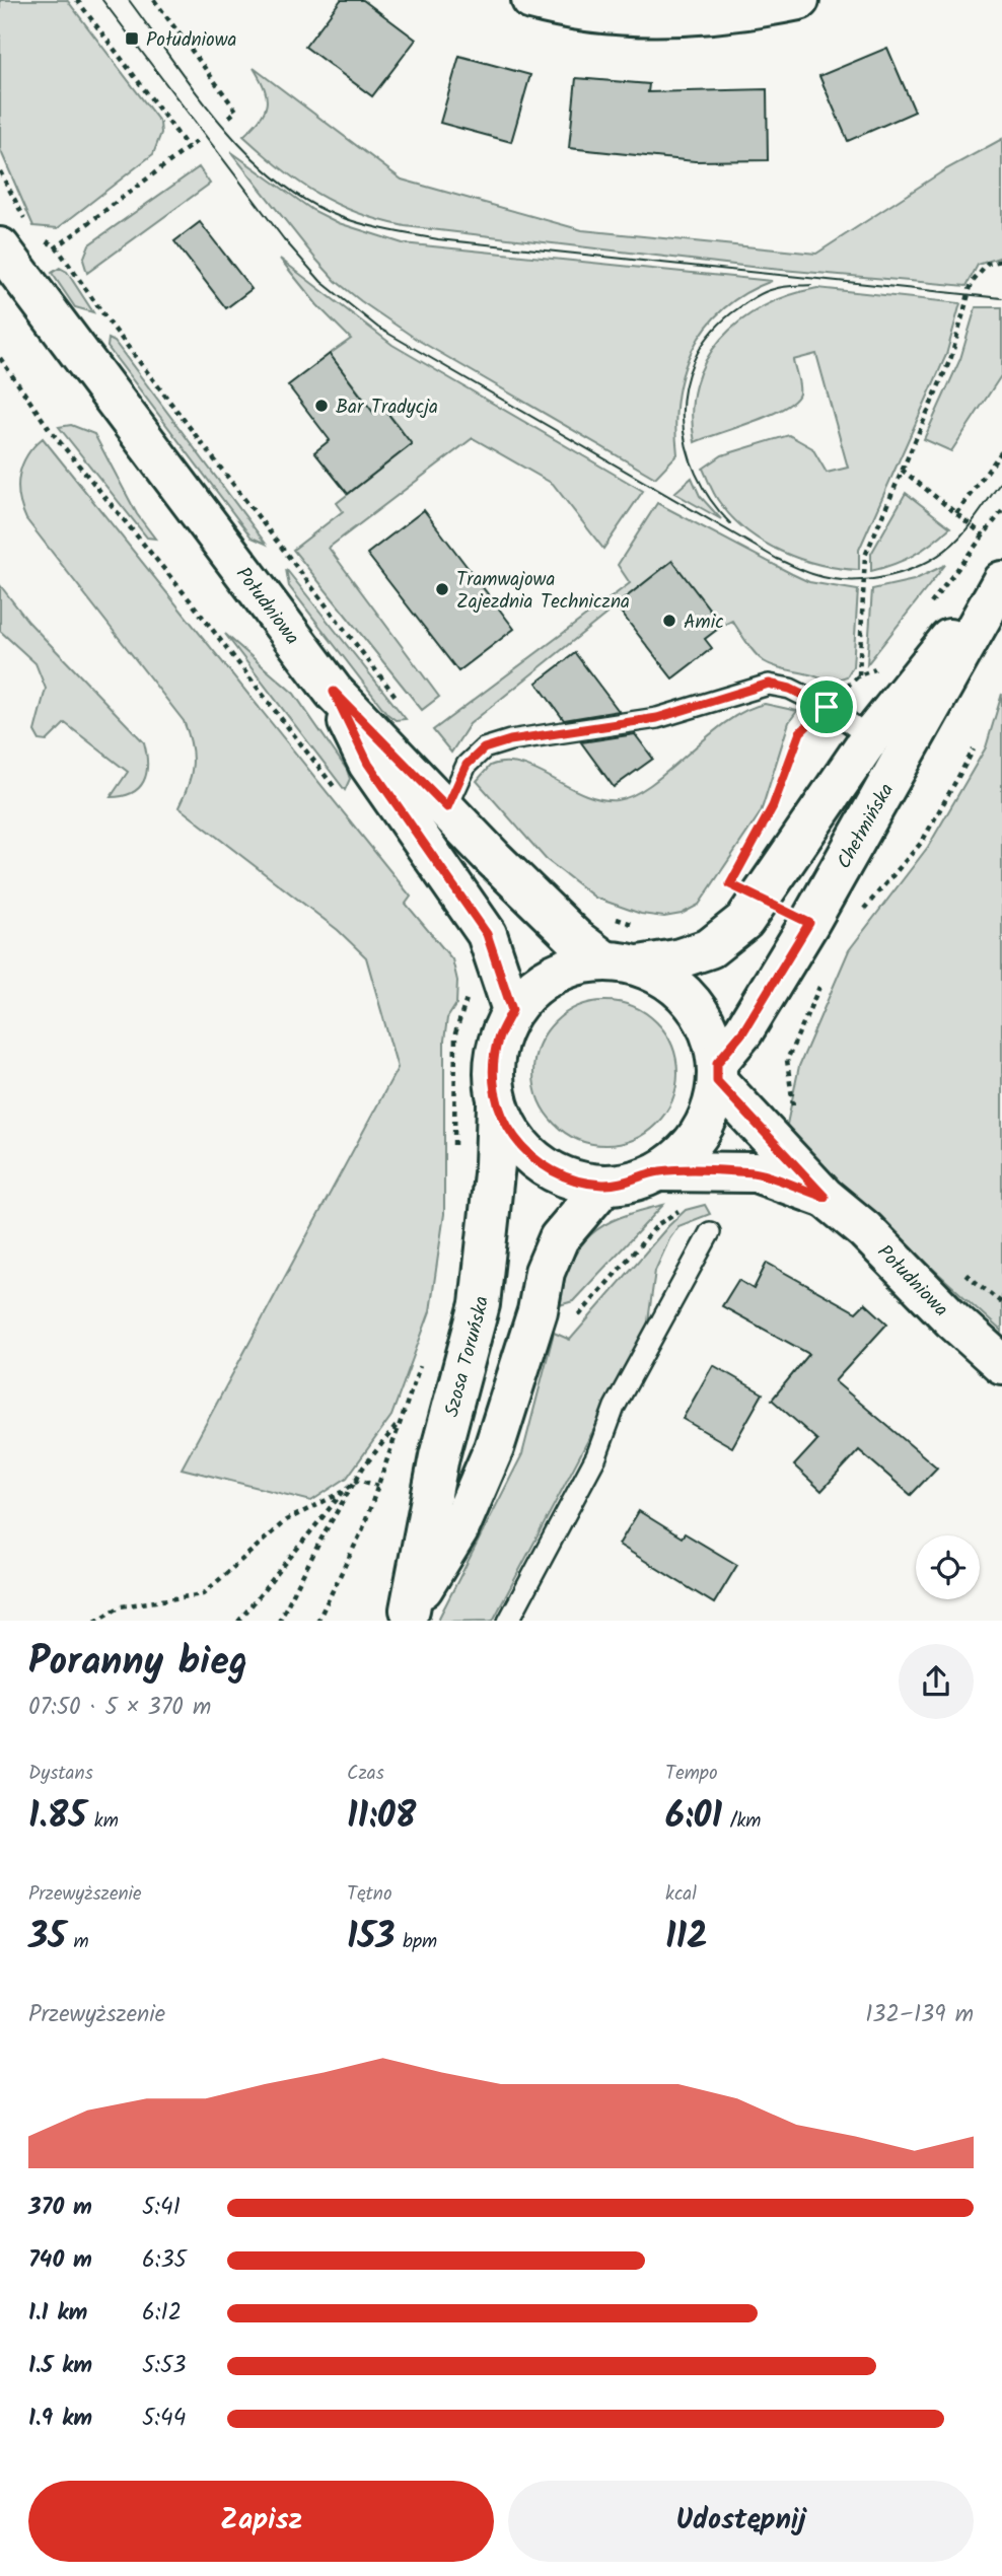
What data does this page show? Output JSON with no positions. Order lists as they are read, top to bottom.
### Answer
{
  "streets": {
    "main road": ["Południowa", "Chełmińska", "Szosa Toruńska"]
  },
  "crossings": [
    ["Południowa", "Chełmińska"],
    ["Południowa", "Szosa Toruńska"],
    ["Chełmińska", "Szosa Toruńska"]
  ],
  "places": {
    "transit": ["Południowa"],
    "other": ["Bar Tradycja", "Tramwajowa Zajezdnia Techniczna", "Amic"]
  },
  "page": {
    "heading": ["Poranny bieg", "07:50 · 5 × 370 m"],
    "stats": [
      ["Dystans", "1.85 km"],
      ["Czas", "11:08"],
      ["Tempo", "6:01 /km"],
      ["Przewyższenie", "35 m"],
      ["Tętno", "153 bpm"],
      ["kcal", "112"]
    ],
    "chart": ["Przewyższenie", "132–139 m"],
    "list": [
      {
        "name": "370 m",
        "note": "5:41"
      },
      {
        "name": "740 m",
        "note": "6:35"
      },
      {
        "name": "1.1 km",
        "note": "6:12"
      },
      {
        "name": "1.5 km",
        "note": "5:53"
      },
      {
        "name": "1.9 km",
        "note": "5:44"
      }
    ],
    "buttons": ["Zapisz", "Udostępnij"]
  }
}
